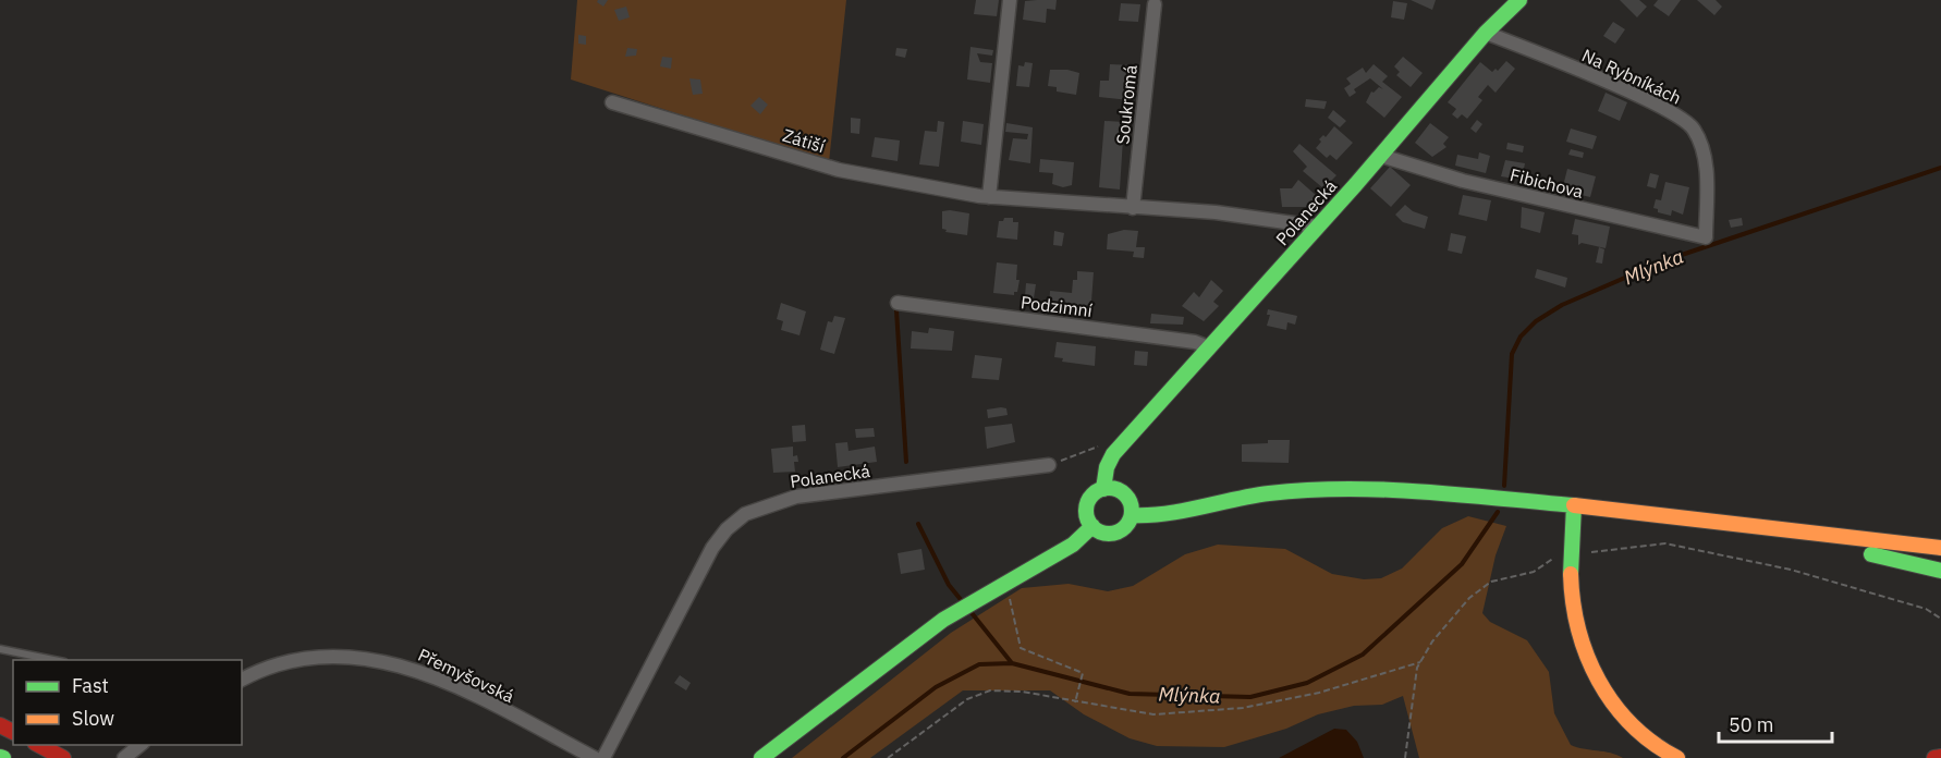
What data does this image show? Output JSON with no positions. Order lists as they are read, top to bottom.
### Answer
{
  "streets": {
    "main road": ["Polanecká"],
    "street": [
      "Na Rybníkách",
      "Soukromá",
      "Zátiší",
      "Fibichova",
      "Podzimní",
      "Přemyšovská"
    ]
  },
  "crossings": [
    ["Na Rybníkách", "Fibichova"],
    ["Na Rybníkách", "Polanecká"],
    ["Soukromá", "Zátiší"],
    ["Zátiší", "Polanecká"],
    ["Fibichova", "Polanecká"],
    ["Polanecká", "Podzimní"]
  ],
  "water": ["Mlýnka"],
  "legend": ["Fast", "Slow"],
  "scale_bar": "50 m"
}
